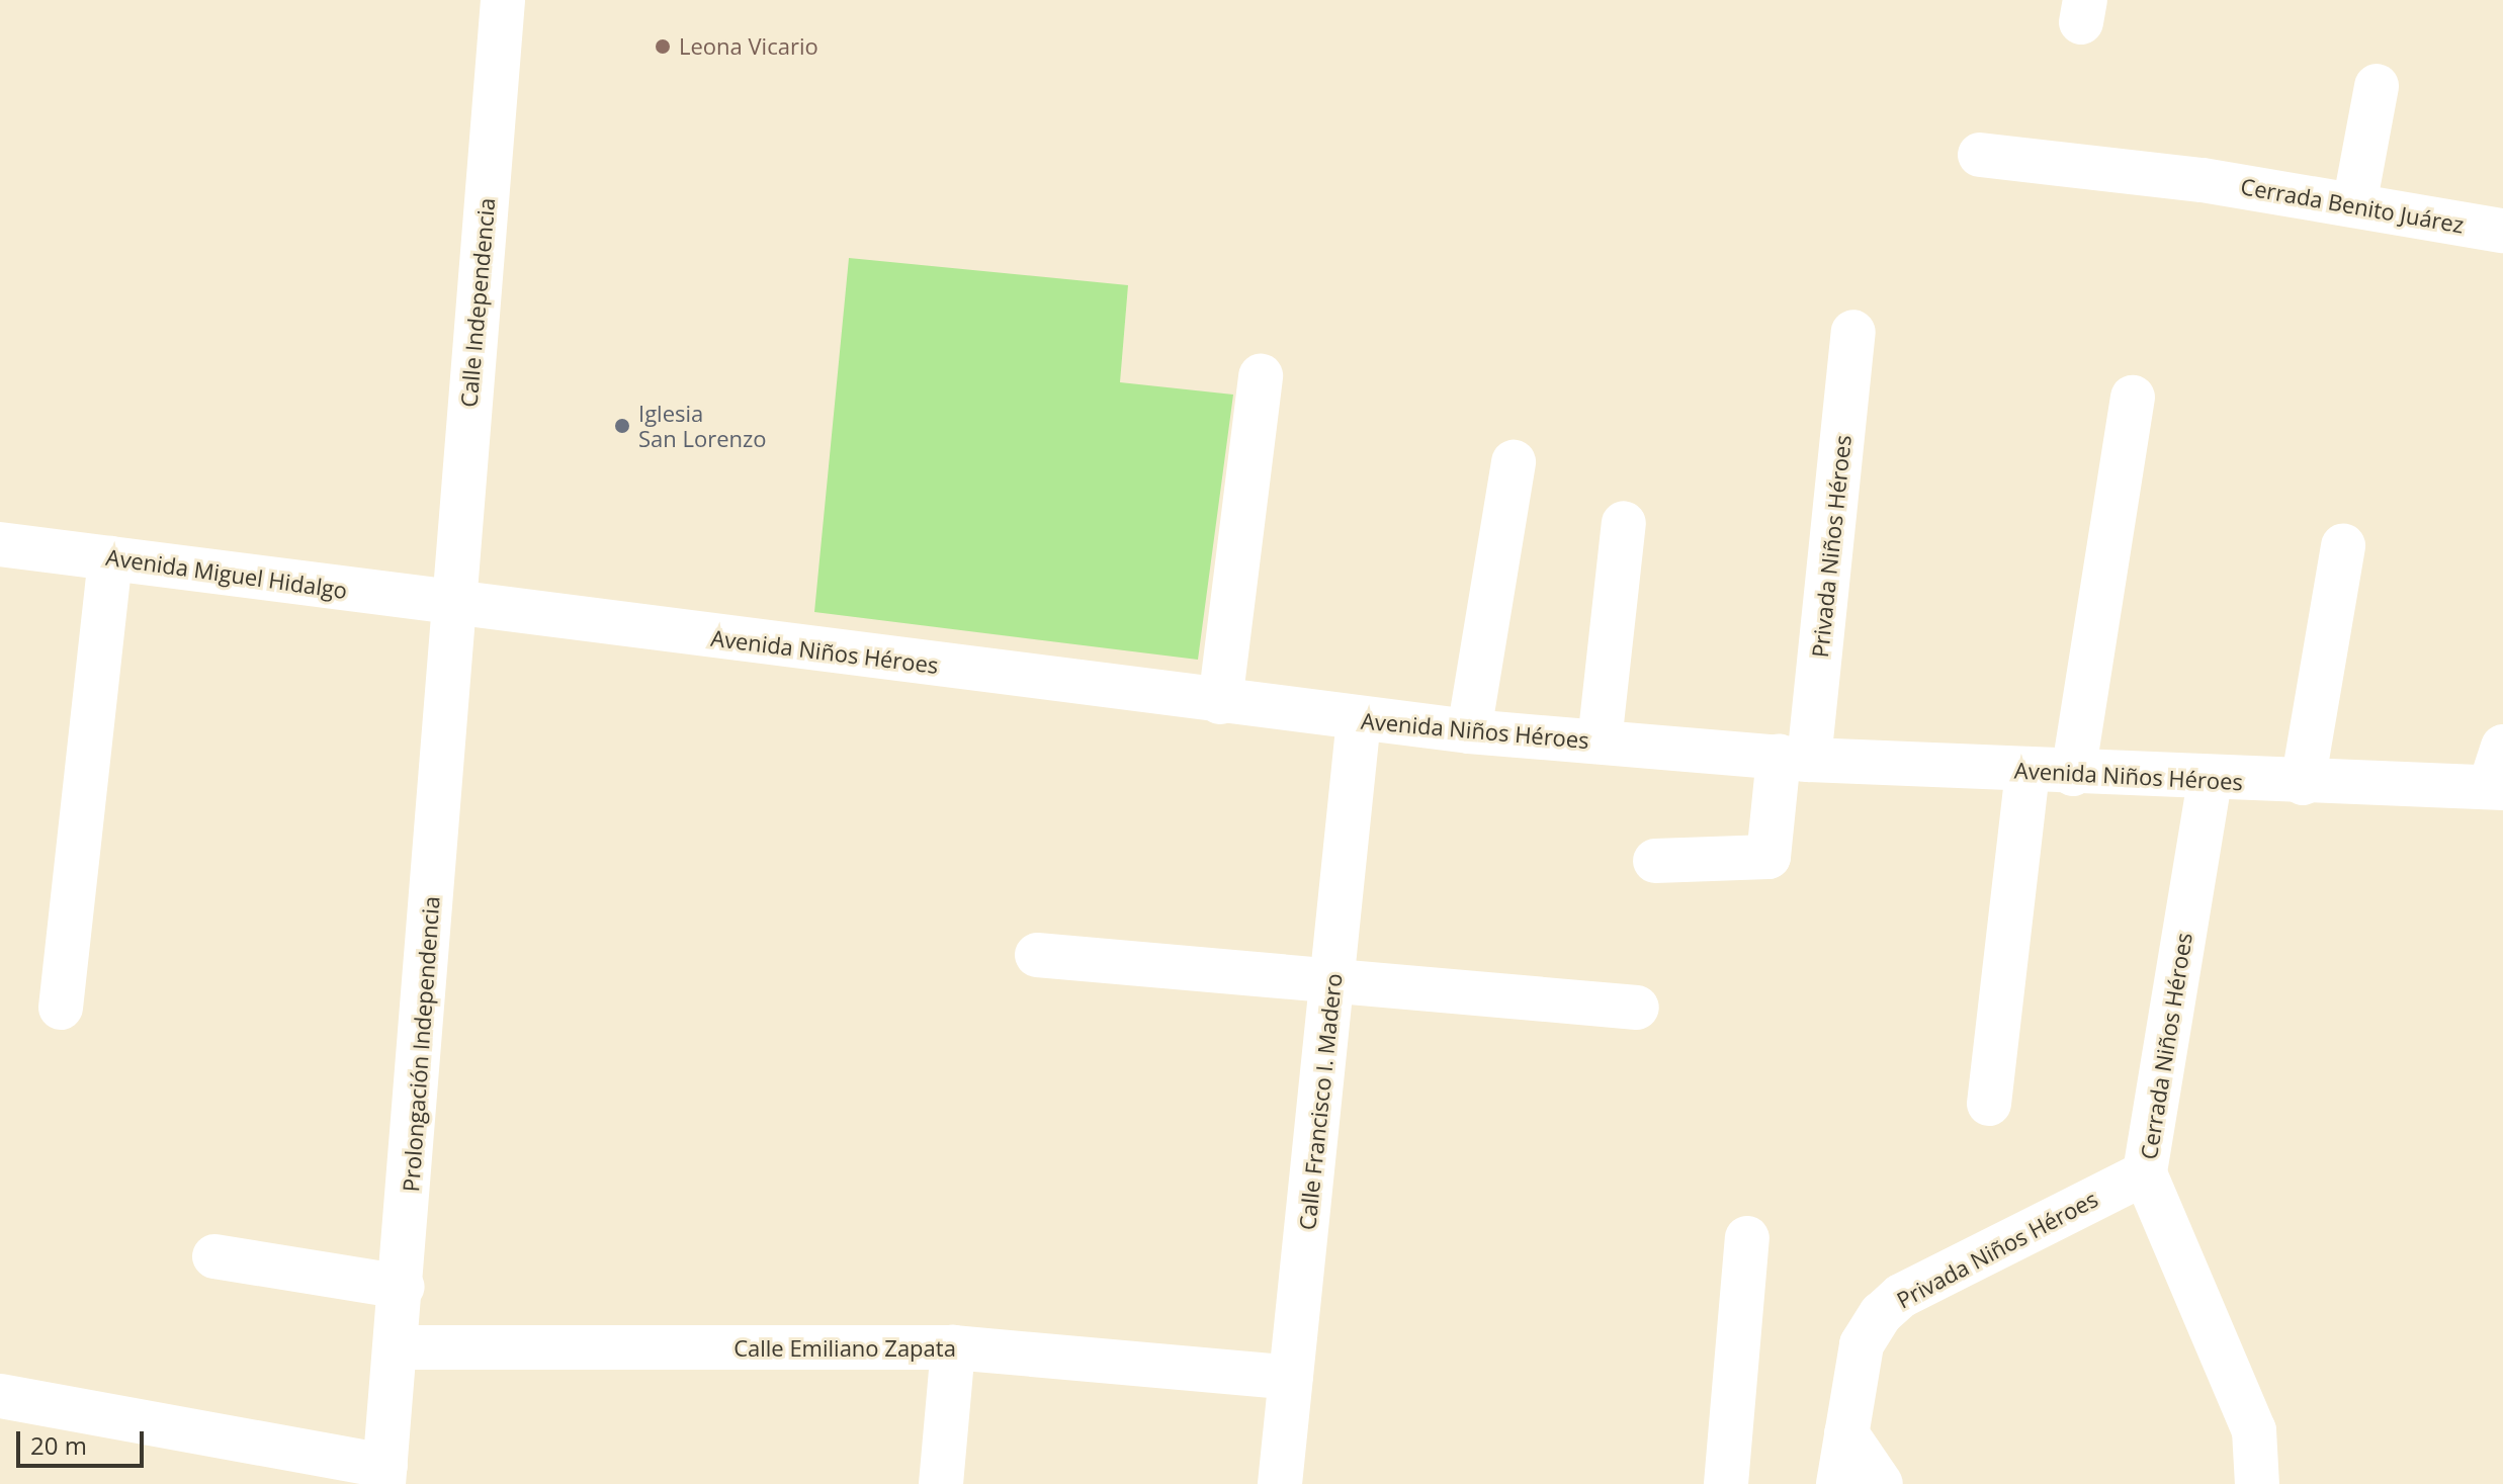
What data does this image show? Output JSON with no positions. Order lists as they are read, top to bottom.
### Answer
{
  "streets": {
    "street": [
      "Cerrada Benito Juárez",
      "Calle Independencia",
      "Privada Niños Héroes",
      "Avenida Miguel Hidalgo",
      "Avenida Niños Héroes",
      "Prolongación Independencia",
      "Cerrada Niños Héroes",
      "Calle Francisco I. Madero",
      "Calle Emiliano Zapata"
    ]
  },
  "crossings": [
    ["Calle Independencia", "Avenida Miguel Hidalgo"],
    ["Calle Independencia", "Avenida Niños Héroes"],
    ["Calle Independencia", "Prolongación Independencia"],
    ["Privada Niños Héroes", "Avenida Niños Héroes"],
    ["Privada Niños Héroes", "Cerrada Niños Héroes"],
    ["Avenida Miguel Hidalgo", "Avenida Niños Héroes"],
    ["Avenida Miguel Hidalgo", "Prolongación Independencia"],
    ["Avenida Niños Héroes", "Prolongación Independencia"],
    ["Avenida Niños Héroes", "Cerrada Niños Héroes"],
    ["Avenida Niños Héroes", "Calle Francisco I. Madero"],
    ["Prolongación Independencia", "Calle Emiliano Zapata"],
    ["Calle Francisco I. Madero", "Calle Emiliano Zapata"]
  ],
  "places": ["Leona Vicario", "Iglesia San Lorenzo"],
  "scale_bar": "20 m"
}
